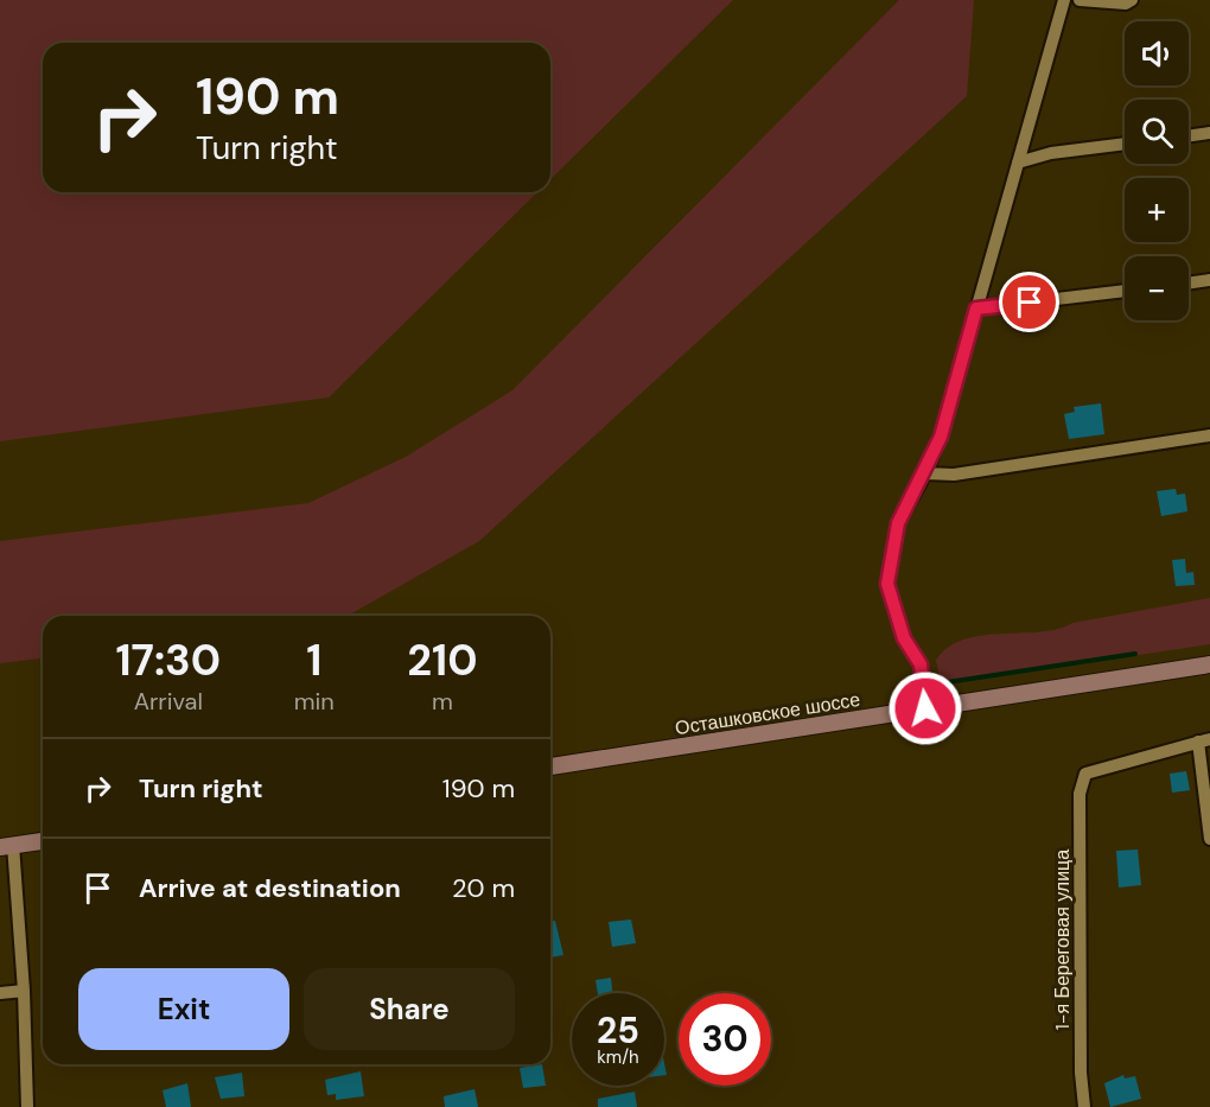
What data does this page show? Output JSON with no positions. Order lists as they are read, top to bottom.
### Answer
{
  "streets": {
    "main road": ["Осташковское шоссе"],
    "street": ["1-я Береговая улица"]
  },
  "page": {
    "map_buttons": ["+", "−"],
    "turn": ["190 m", "Turn right"],
    "eta": [
      "17:30",
      "Arrival",
      "1",
      "min",
      "210",
      "m"
    ],
    "list": [
      {
        "name": "Turn right",
        "value": "190 m"
      },
      {
        "name": "Arrive at destination",
        "value": "20 m"
      }
    ],
    "buttons": ["Exit", "Share"],
    "speed": "25 km/h",
    "limit": "30"
  }
}
